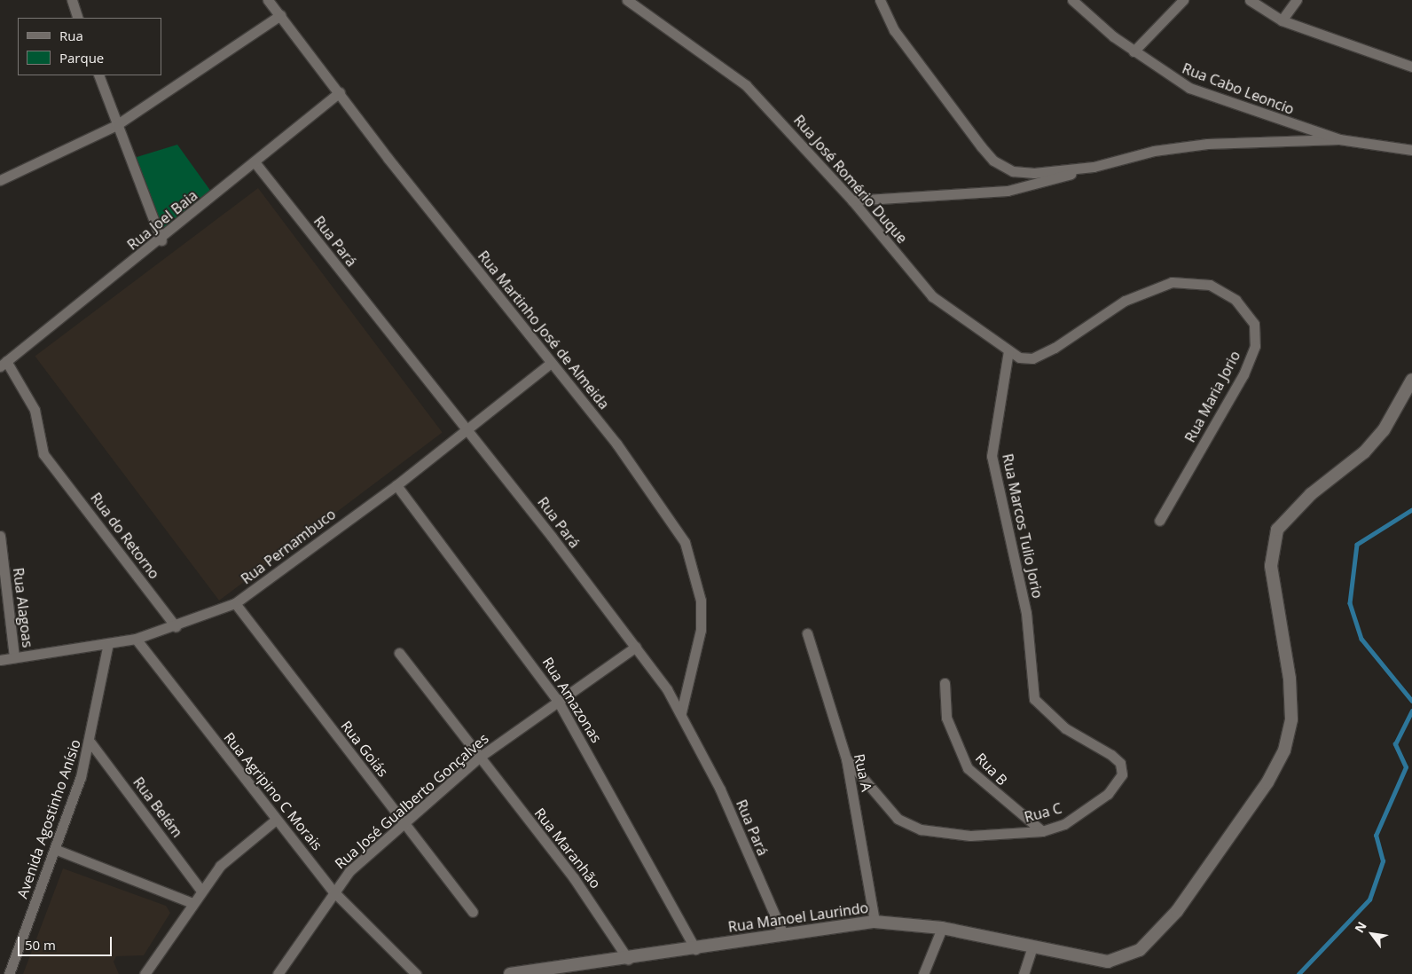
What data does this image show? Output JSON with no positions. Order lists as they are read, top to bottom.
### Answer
{
  "streets": {
    "street": [
      "Rua Cabo Leoncio",
      "Rua José Romério Duque",
      "Rua Joel Baia",
      "Rua Pará",
      "Rua Martinho José de Almeida",
      "Rua Maria Jorio",
      "Rua Marcos Tulio Jorio",
      "Rua do Retorno",
      "Rua Pernambuco",
      "Rua Alagoas",
      "Rua Amazonas",
      "Rua Goiás",
      "Rua B",
      "Rua A",
      "Rua Agripino C Morais",
      "Rua José Gualberto Gonçalves",
      "Rua Belém",
      "Rua C",
      "Avenida Agostinho Anísio",
      "Rua Maranhão",
      "Rua Manoel Laurindo"
    ]
  },
  "crossings": [
    ["Rua José Romério Duque", "Rua Maria Jorio"],
    ["Rua José Romério Duque", "Rua Marcos Tulio Jorio"],
    ["Rua Joel Baia", "Rua Pará"],
    ["Rua Joel Baia", "Rua Martinho José de Almeida"],
    ["Rua Joel Baia", "Rua do Retorno"],
    ["Rua Pará", "Rua Martinho José de Almeida"],
    ["Rua Pará", "Rua Pernambuco"],
    ["Rua Pará", "Rua José Gualberto Gonçalves"],
    ["Rua Pará", "Rua Manoel Laurindo"],
    ["Rua Martinho José de Almeida", "Rua Pernambuco"],
    ["Rua Marcos Tulio Jorio", "Rua C"],
    ["Rua do Retorno", "Rua Pernambuco"],
    ["Rua Pernambuco", "Rua Alagoas"],
    ["Rua Pernambuco", "Rua Amazonas"],
    ["Rua Pernambuco", "Rua Goiás"],
    ["Rua Pernambuco", "Rua Agripino C Morais"],
    ["Rua Pernambuco", "Avenida Agostinho Anísio"],
    ["Rua Amazonas", "Rua José Gualberto Gonçalves"],
    ["Rua Amazonas", "Rua Manoel Laurindo"],
    ["Rua Goiás", "Rua José Gualberto Gonçalves"],
    ["Rua B", "Rua C"],
    ["Rua A", "Rua C"],
    ["Rua A", "Rua Manoel Laurindo"],
    ["Rua Agripino C Morais", "Rua José Gualberto Gonçalves"],
    ["Rua José Gualberto Gonçalves", "Rua Maranhão"],
    ["Rua Belém", "Avenida Agostinho Anísio"],
    ["Rua Maranhão", "Rua Manoel Laurindo"]
  ],
  "legend": ["Rua", "Parque"],
  "scale_bar": "50 m",
  "north": "top left"
}
